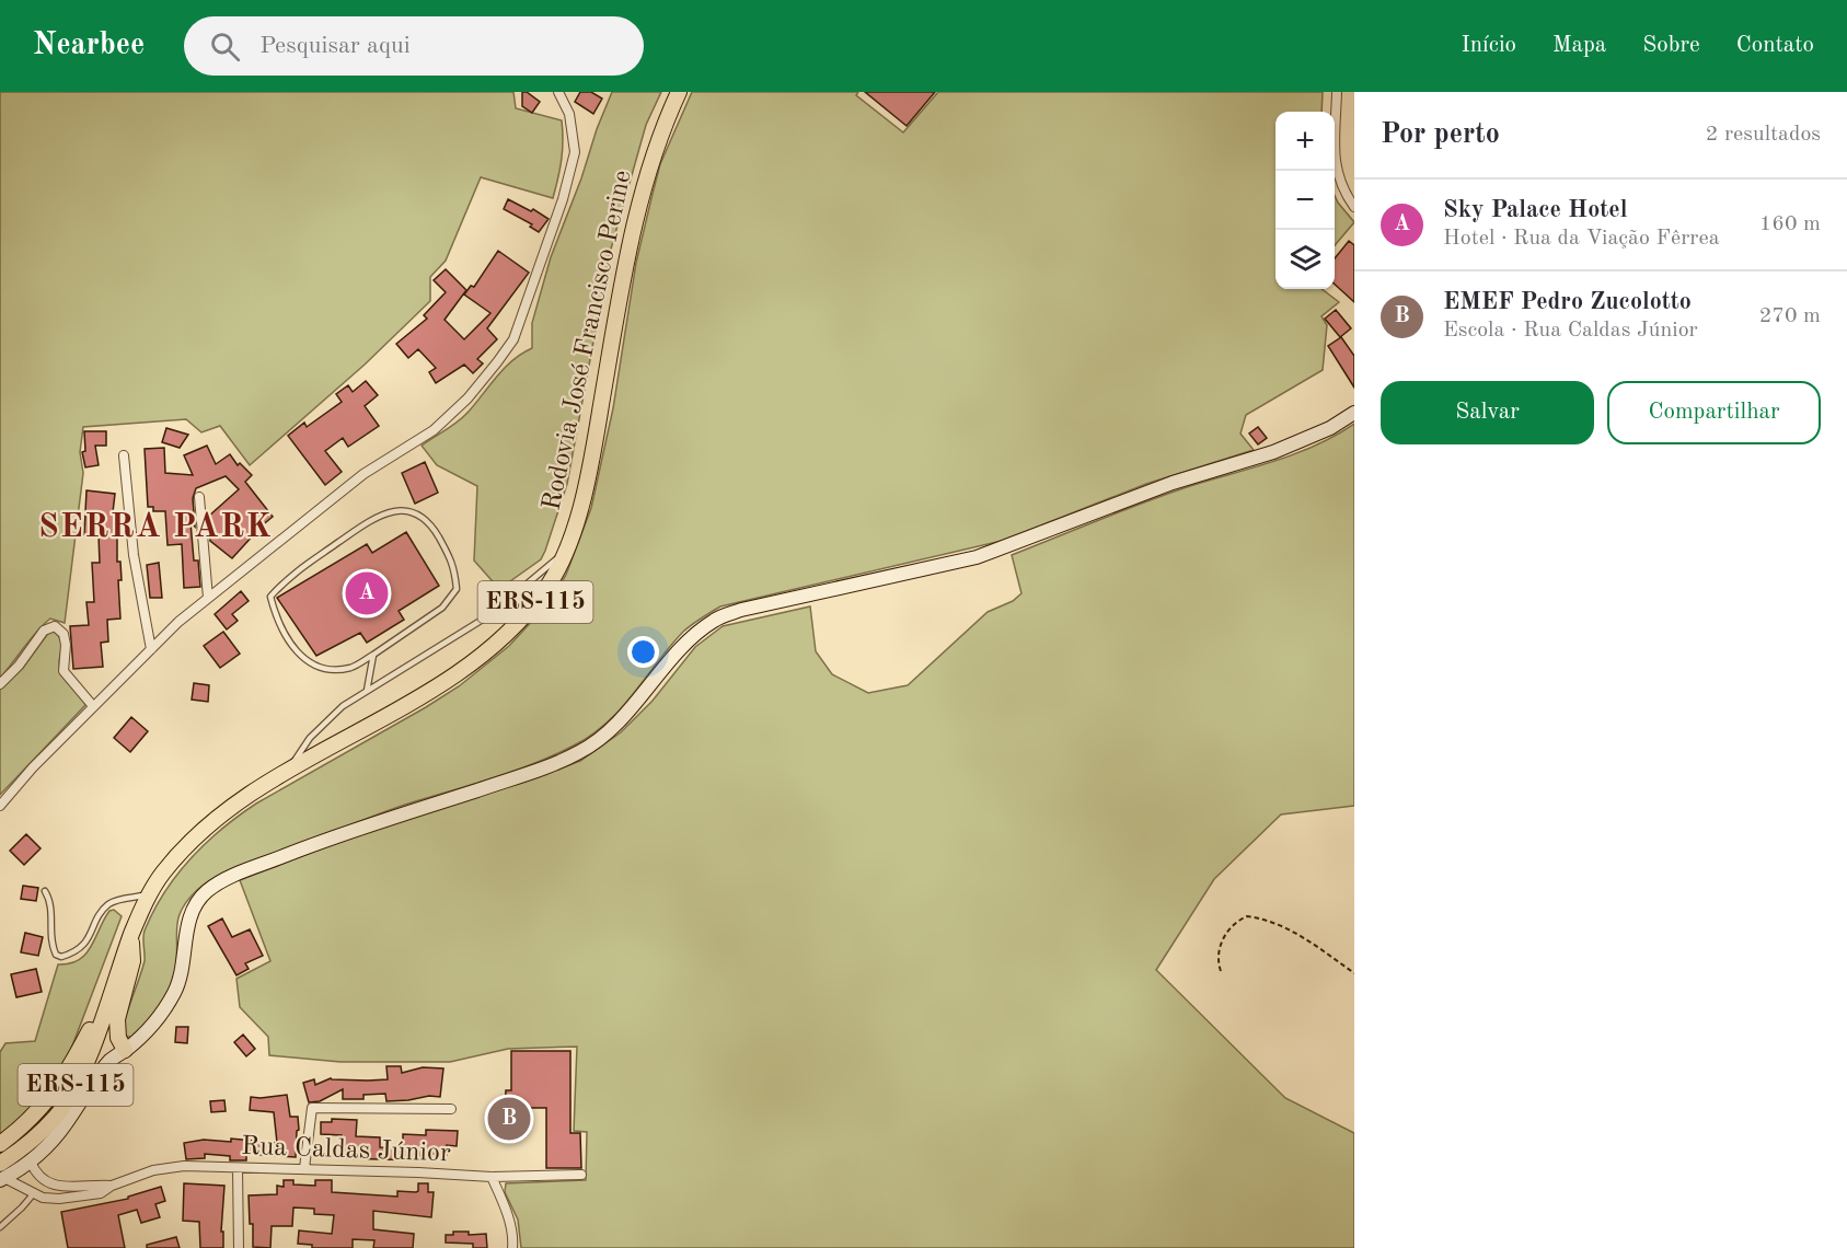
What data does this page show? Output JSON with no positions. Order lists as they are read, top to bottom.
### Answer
{
  "streets": {
    "main road": ["Rodovia José Francisco Perine", "ERS-115"],
    "street": ["Rua Caldas Júnior"]
  },
  "crossings": [
    ["Rodovia José Francisco Perine", "Rua Caldas Júnior"]
  ],
  "districts": ["SERRA PARK"],
  "page": {
    "header": "Nearbee",
    "search": "Pesquisar aqui",
    "nav": [
      "Início",
      "Mapa",
      "Sobre",
      "Contato"
    ],
    "heading": ["Por perto", "2 resultados"],
    "map_buttons": ["+", "−"],
    "list": [
      {
        "mark": "A",
        "name": "Sky Palace Hotel",
        "note": "Hotel · Rua da Viação Fêrrea",
        "value": "160 m"
      },
      {
        "mark": "B",
        "name": "EMEF Pedro Zucolotto",
        "note": "Escola · Rua Caldas Júnior",
        "value": "270 m"
      }
    ],
    "buttons": ["Salvar", "Compartilhar"],
    "pins": ["A", "B"]
  }
}
